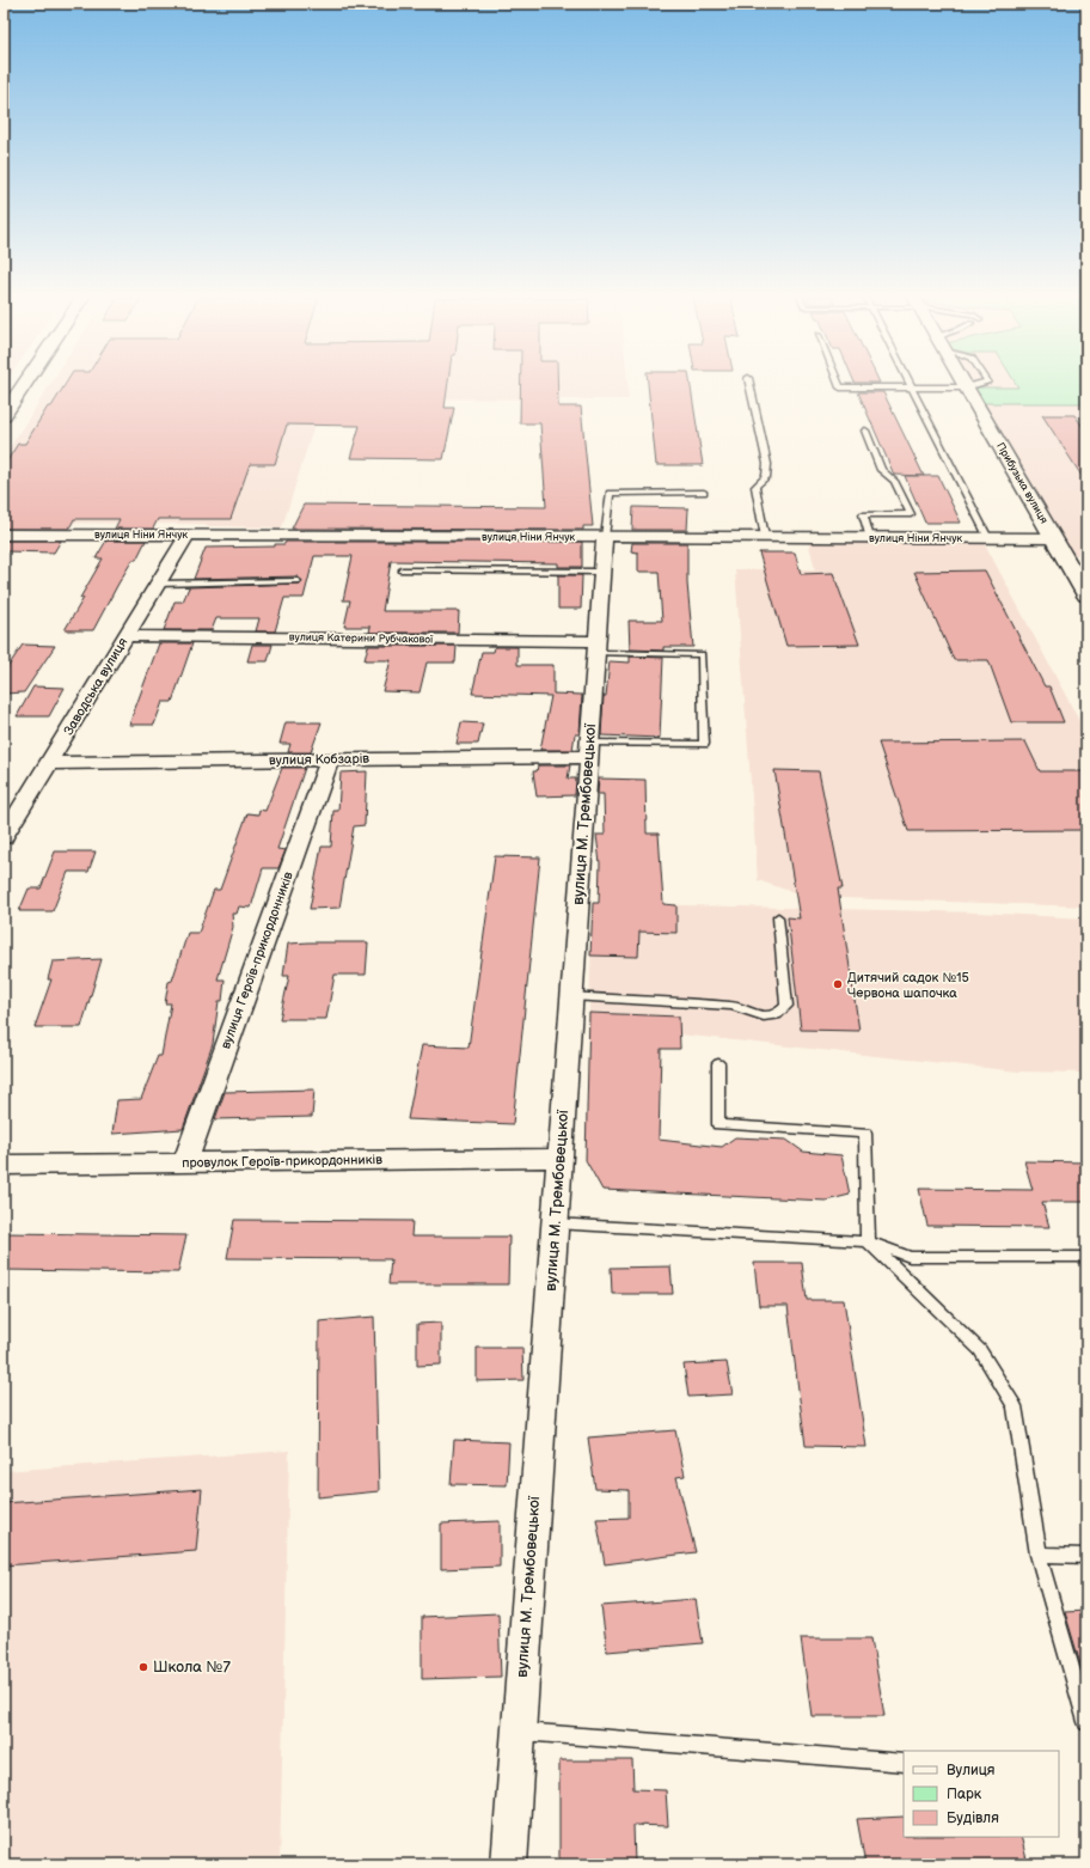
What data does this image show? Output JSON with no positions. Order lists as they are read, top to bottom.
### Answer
{
  "streets": {
    "street": [
      "Прибузька вулиця",
      "вулиця Ніни Янчук",
      "вулиця Катерини Рубчакової",
      "Заводська вулиця",
      "вулиця Кобзарів",
      "вулиця М. Трембовецької",
      "вулиця Героїв-прикордонників",
      "провулок Героїв-прикордонників"
    ]
  },
  "crossings": [
    ["Прибузька вулиця", "вулиця Ніни Янчук"],
    ["вулиця Ніни Янчук", "Заводська вулиця"],
    ["вулиця Ніни Янчук", "вулиця М. Трембовецької"],
    ["вулиця Катерини Рубчакової", "Заводська вулиця"],
    ["вулиця Катерини Рубчакової", "вулиця М. Трембовецької"],
    ["Заводська вулиця", "вулиця Кобзарів"],
    ["вулиця Кобзарів", "вулиця М. Трембовецької"],
    ["вулиця Кобзарів", "вулиця Героїв-прикордонників"],
    ["вулиця М. Трембовецької", "провулок Героїв-прикордонників"],
    ["вулиця Героїв-прикордонників", "провулок Героїв-прикордонників"]
  ],
  "places": ["Дитячий садок №15 Червона шапочка", "Школа №7"],
  "legend": ["Вулиця", "Парк", "Будівля"]
}
